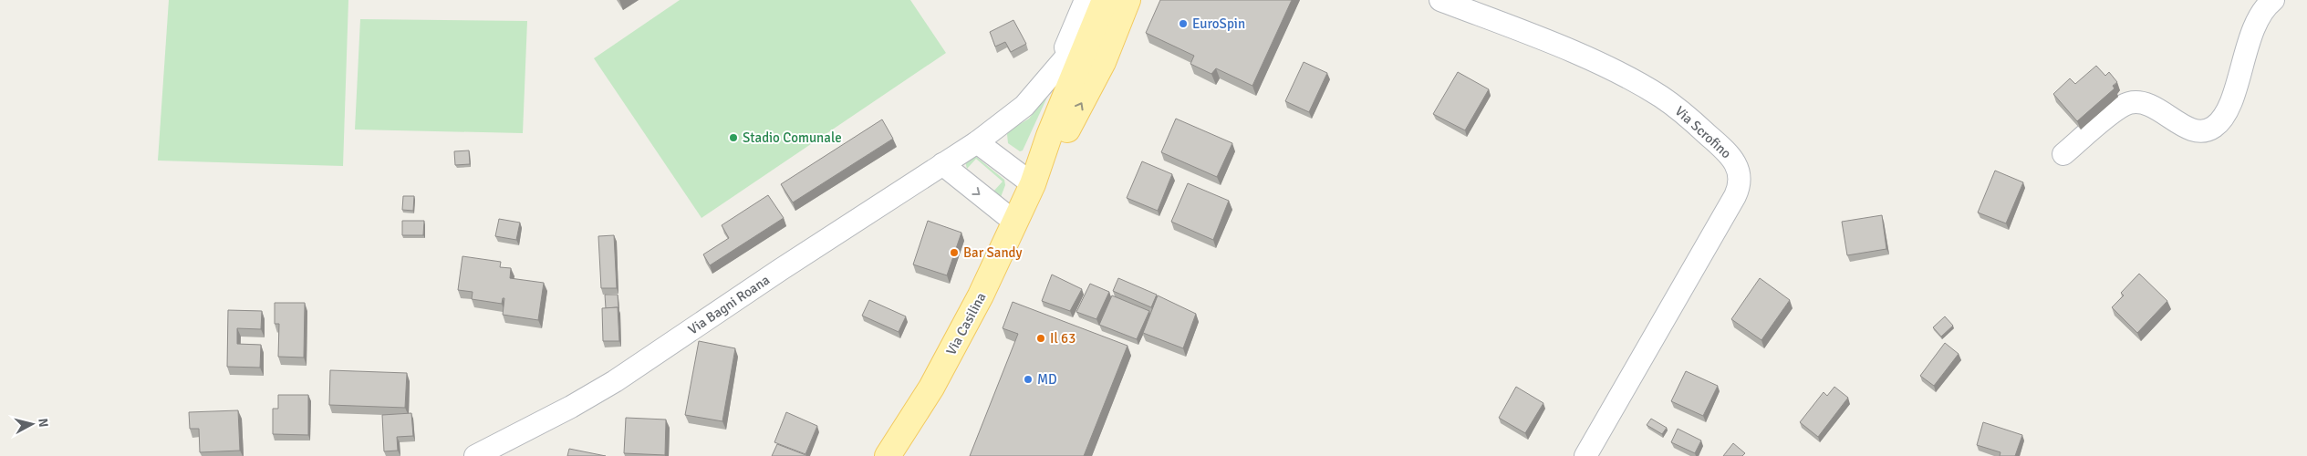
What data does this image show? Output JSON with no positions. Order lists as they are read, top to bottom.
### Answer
{
  "streets": {
    "main road": ["Via Casilina"],
    "street": ["Via Scrofino", "Via Bagni Roana"]
  },
  "crossings": [
    ["Via Bagni Roana", "Via Casilina"]
  ],
  "places": [
    "EuroSpin",
    "Stadio Comunale",
    "Bar Sandy",
    "Il 63",
    "MD"
  ],
  "north": "right"
}
